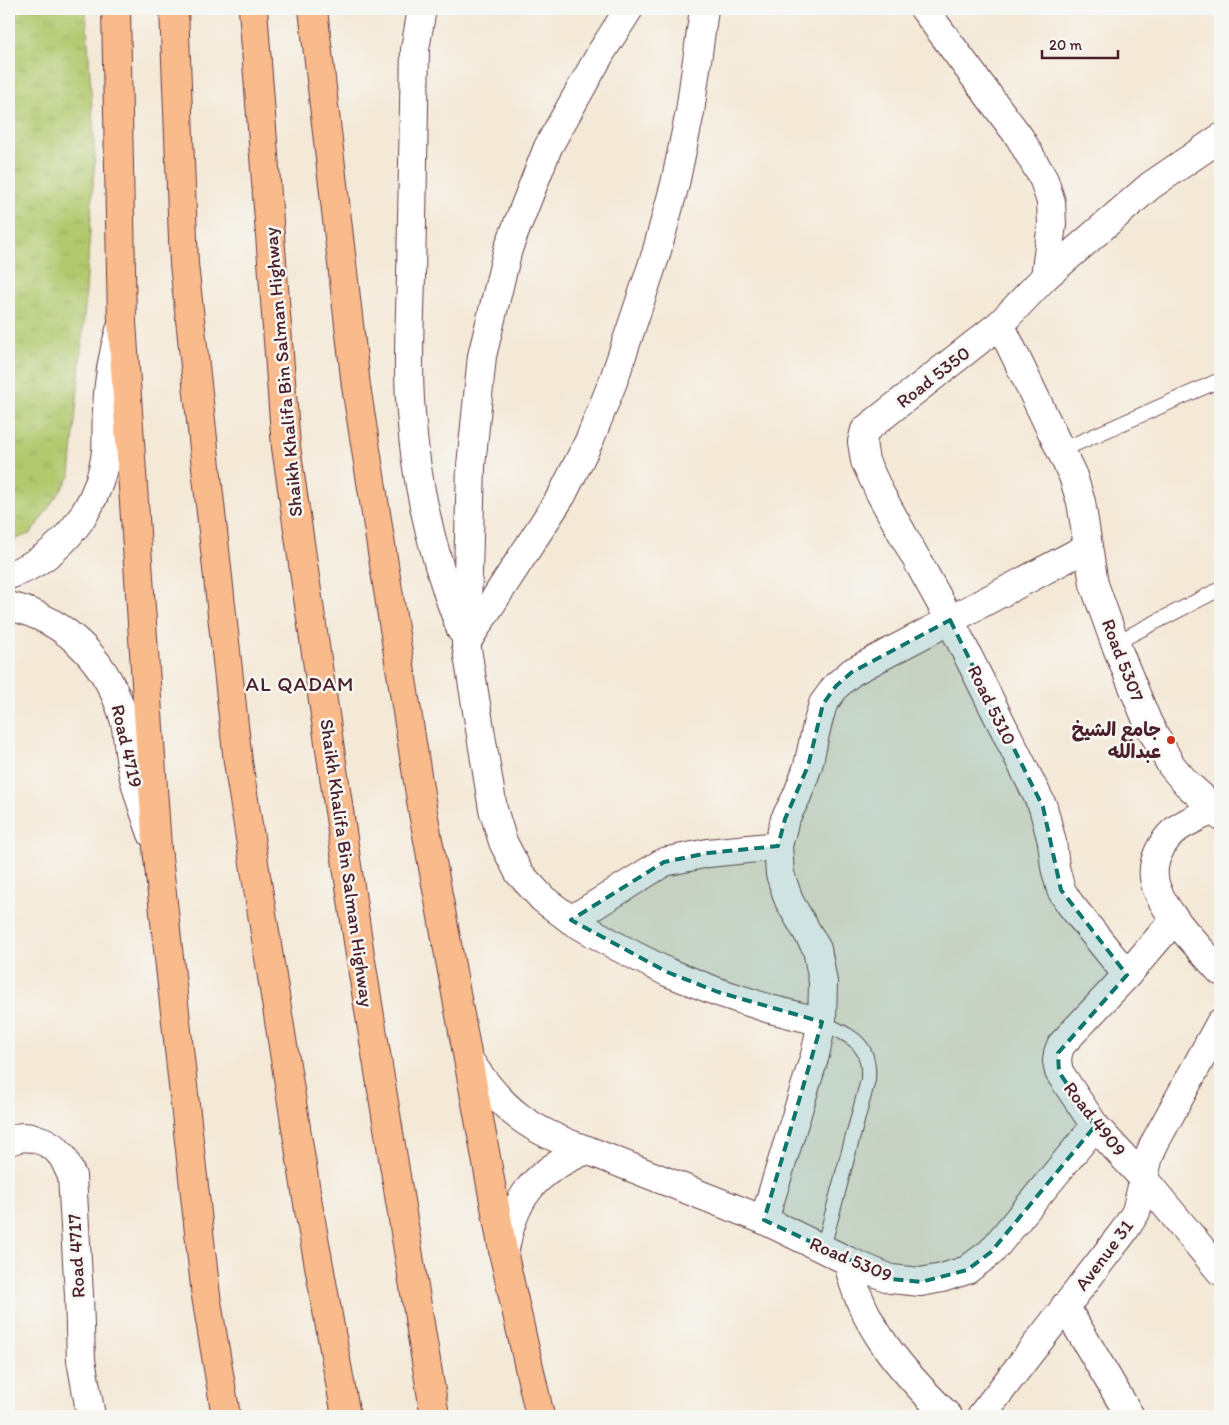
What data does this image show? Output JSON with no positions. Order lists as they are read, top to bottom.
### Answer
{
  "streets": {
    "highway": ["Shaikh Khalifa Bin Salman Highway"],
    "street": [
      "Road 5350",
      "Road 5307",
      "Road 5310",
      "Road 4719",
      "Road 4909",
      "Avenue 31",
      "Road 4717",
      "Road 5309"
    ]
  },
  "crossings": [
    ["Road 5350", "Road 5307"],
    ["Road 5350", "Road 5310"],
    ["Road 5310", "Road 4909"],
    ["Road 4909", "Avenue 31"],
    ["Road 4909", "Road 5309"]
  ],
  "districts": ["AL QADAM"],
  "places": ["جامع الشيخ عبدالله"],
  "scale_bar": "20 m"
}
